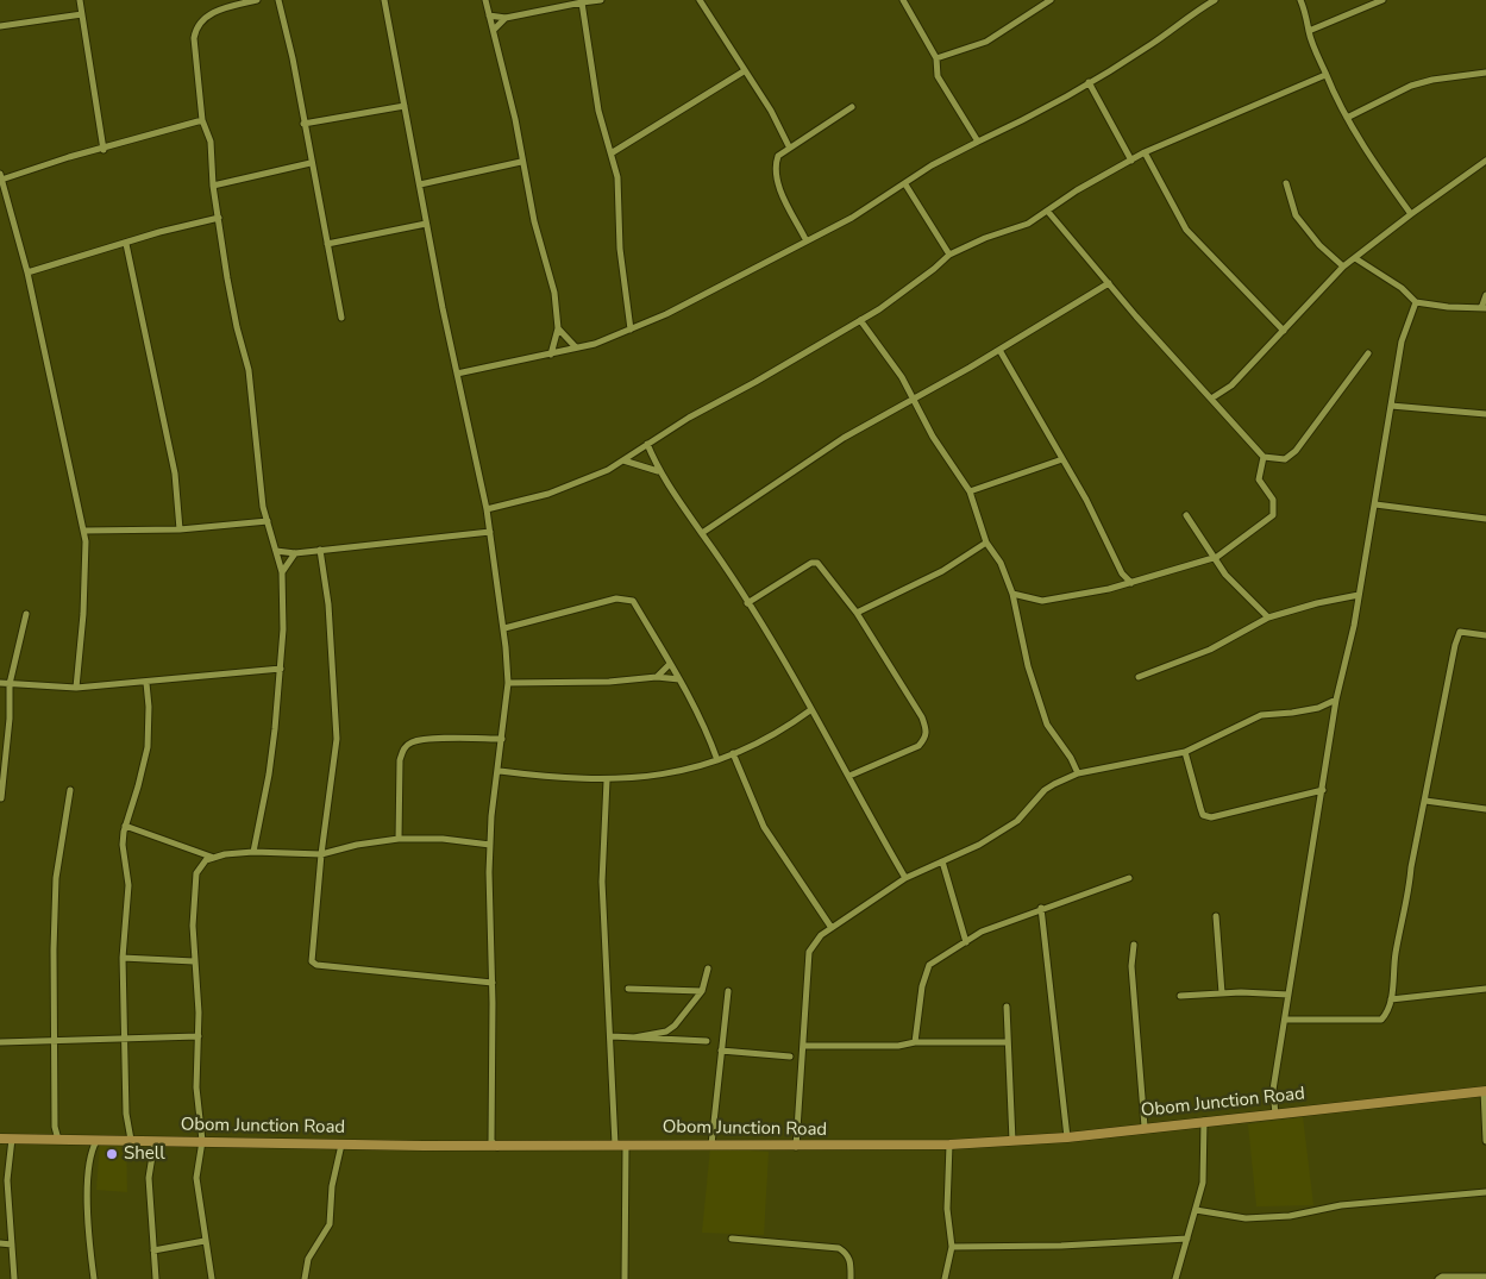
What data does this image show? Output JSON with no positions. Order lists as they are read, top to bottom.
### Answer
{
  "streets": {
    "main road": ["Obom Junction Road"]
  },
  "places": ["Shell"]
}
